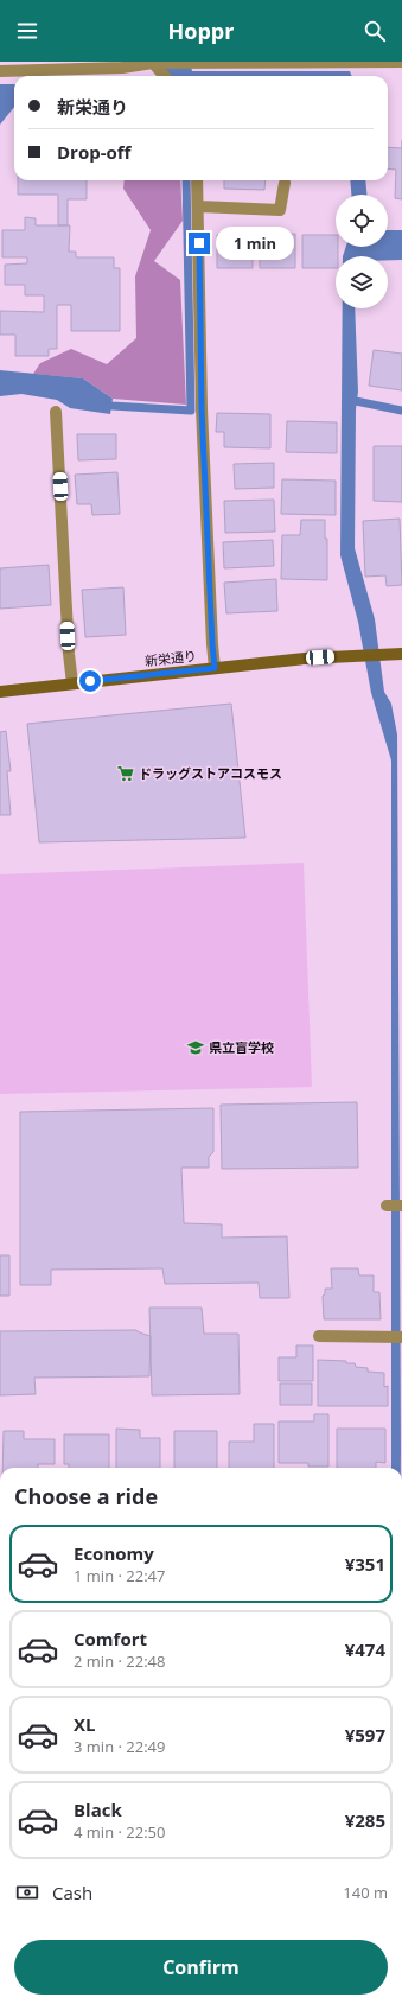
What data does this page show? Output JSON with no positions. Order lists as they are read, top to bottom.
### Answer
{
  "streets": {
    "street": ["新栄通り"]
  },
  "places": {
    "supermarket": ["ドラッグストアコスモス"],
    "school or university": ["県立盲学校"]
  },
  "page": {
    "header": "Hoppr",
    "banner": ["新栄通り", "Drop-off"],
    "bubble": "1 min",
    "heading": "Choose a ride",
    "list": [
      {
        "name": "Economy",
        "note": "1 min · 22:47",
        "value": "¥351"
      },
      {
        "name": "Comfort",
        "note": "2 min · 22:48",
        "value": "¥474"
      },
      {
        "name": "XL",
        "note": "3 min · 22:49",
        "value": "¥597"
      },
      {
        "name": "Black",
        "note": "4 min · 22:50",
        "value": "¥285"
      }
    ],
    "pay": ["Cash", "140 m"],
    "buttons": "Confirm"
  }
}
